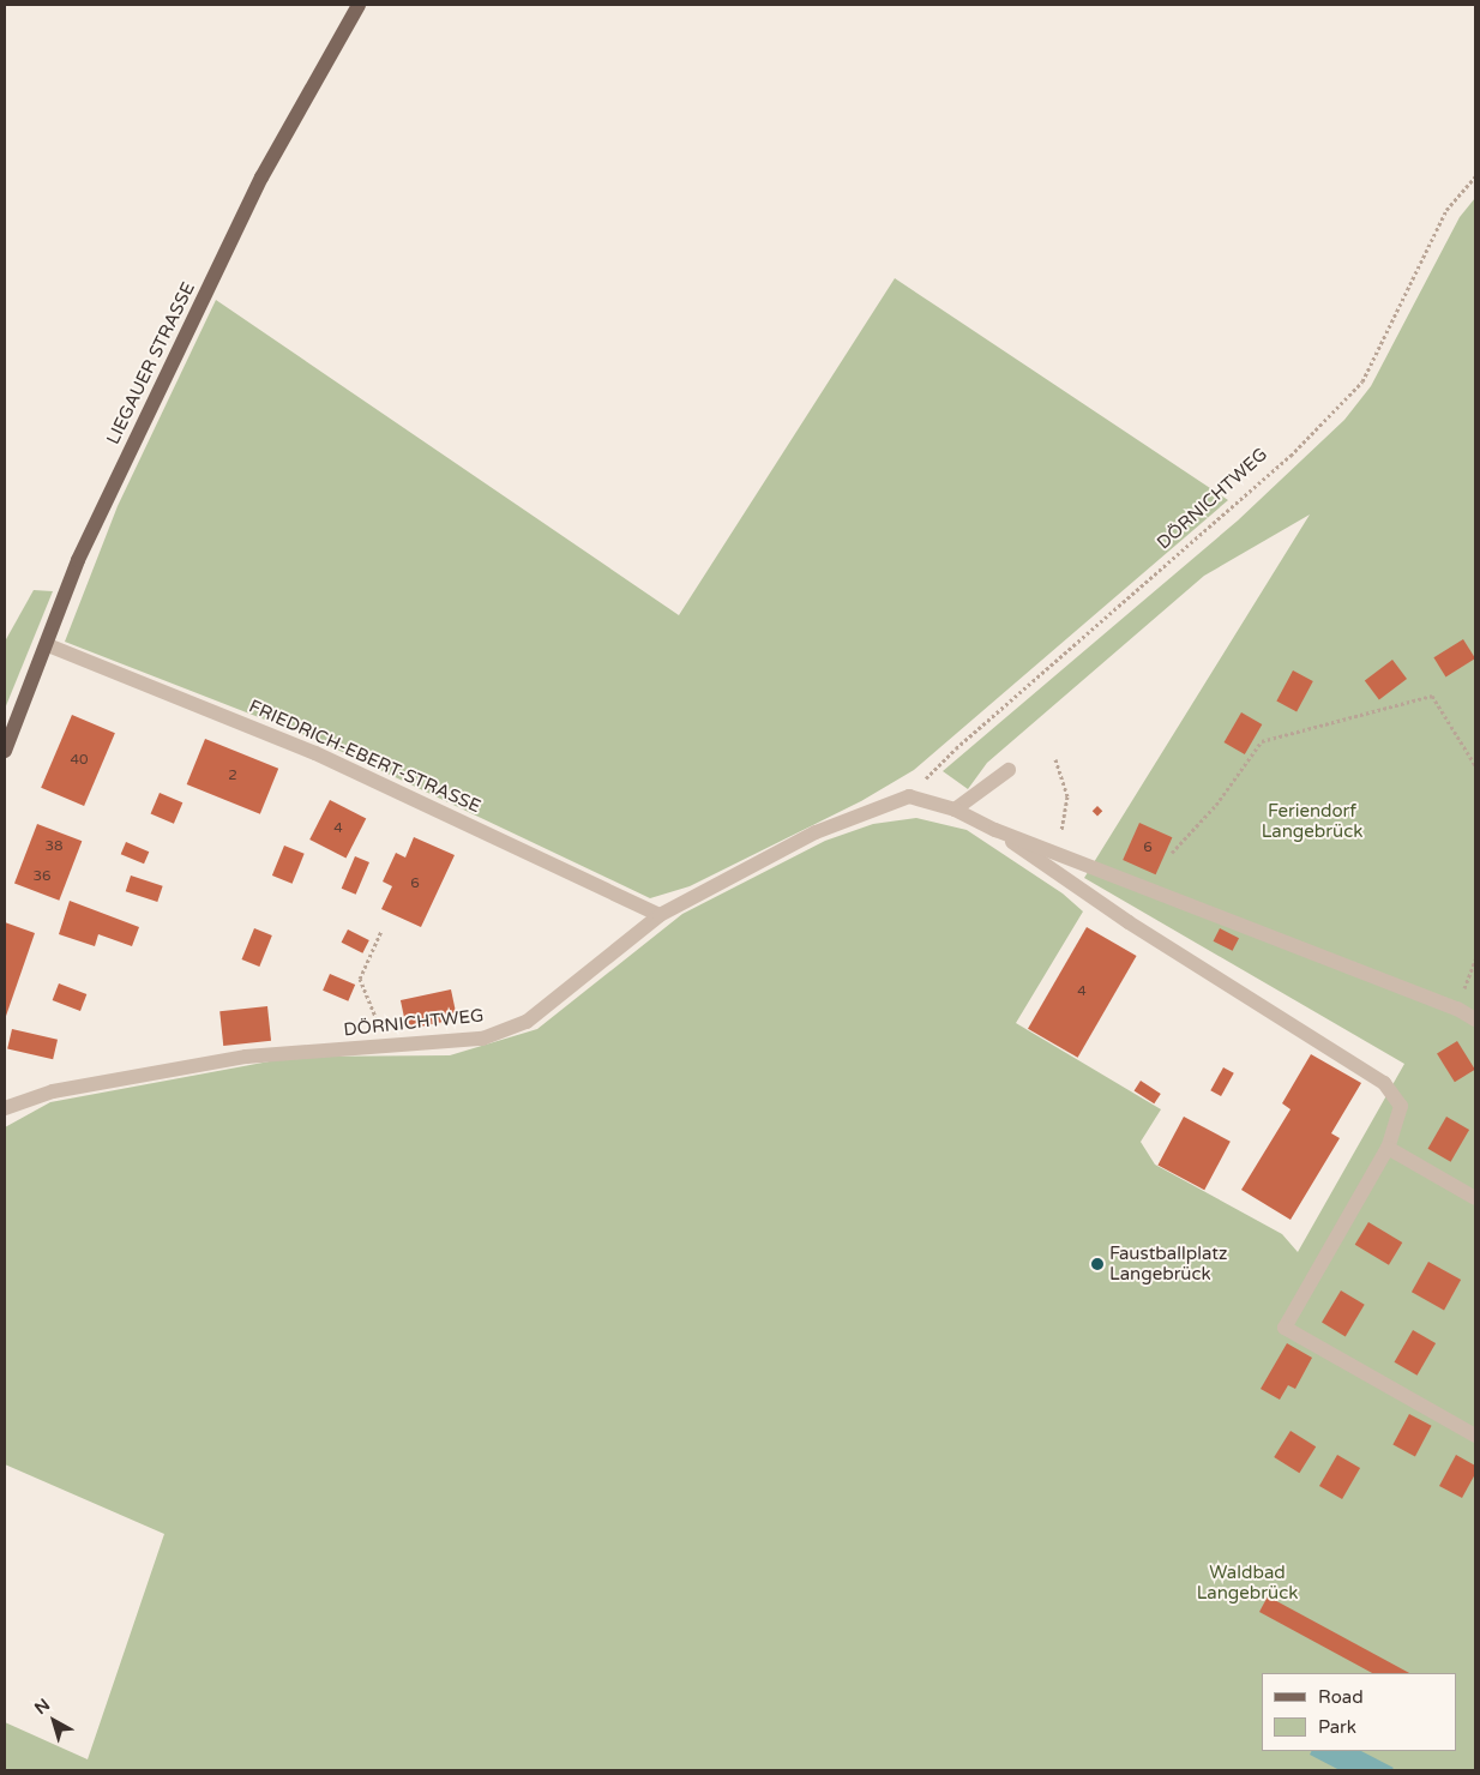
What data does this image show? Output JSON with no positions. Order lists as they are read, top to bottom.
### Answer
{
  "streets": {
    "main road": ["LIEGAUER STRASSE"],
    "street": ["DÖRNICHTWEG", "FRIEDRICH-EBERT-STRASSE"]
  },
  "crossings": [
    ["LIEGAUER STRASSE", "FRIEDRICH-EBERT-STRASSE"],
    ["DÖRNICHTWEG", "FRIEDRICH-EBERT-STRASSE"]
  ],
  "parks": ["Feriendorf Langebrück", "Waldbad Langebrück"],
  "places": ["Faustballplatz Langebrück"],
  "house_numbers": [
    "40",
    "2",
    "4",
    "38",
    "6",
    "36",
    "6",
    "4"
  ],
  "legend": ["Road", "Park"],
  "north": "top left"
}
